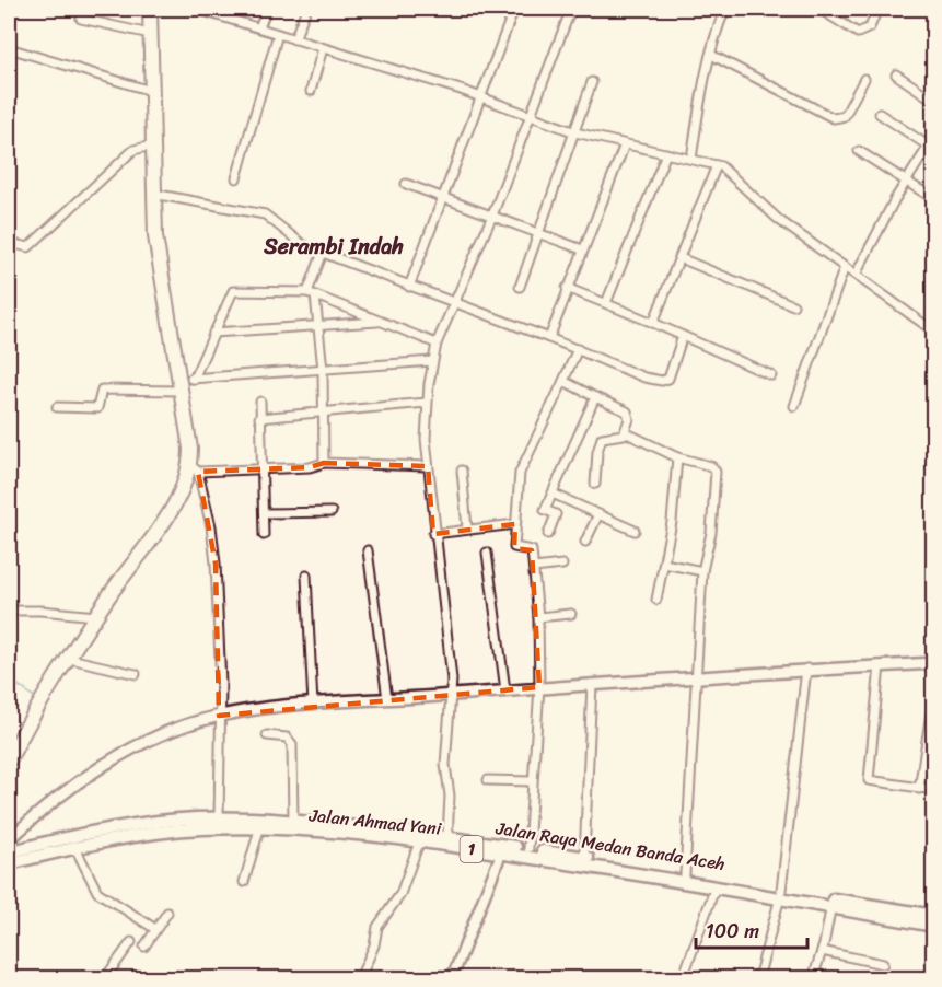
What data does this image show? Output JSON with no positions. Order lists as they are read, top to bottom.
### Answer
{
  "streets": {
    "main road": ["Jalan Ahmad Yani", "Jalan Raya Medan Banda Aceh", "1"]
  },
  "crossings": [
    ["Jalan Ahmad Yani", "Jalan Raya Medan Banda Aceh"],
    ["Jalan Ahmad Yani", "1"]
  ],
  "districts": ["Serambi Indah"],
  "scale_bar": "100 m"
}
